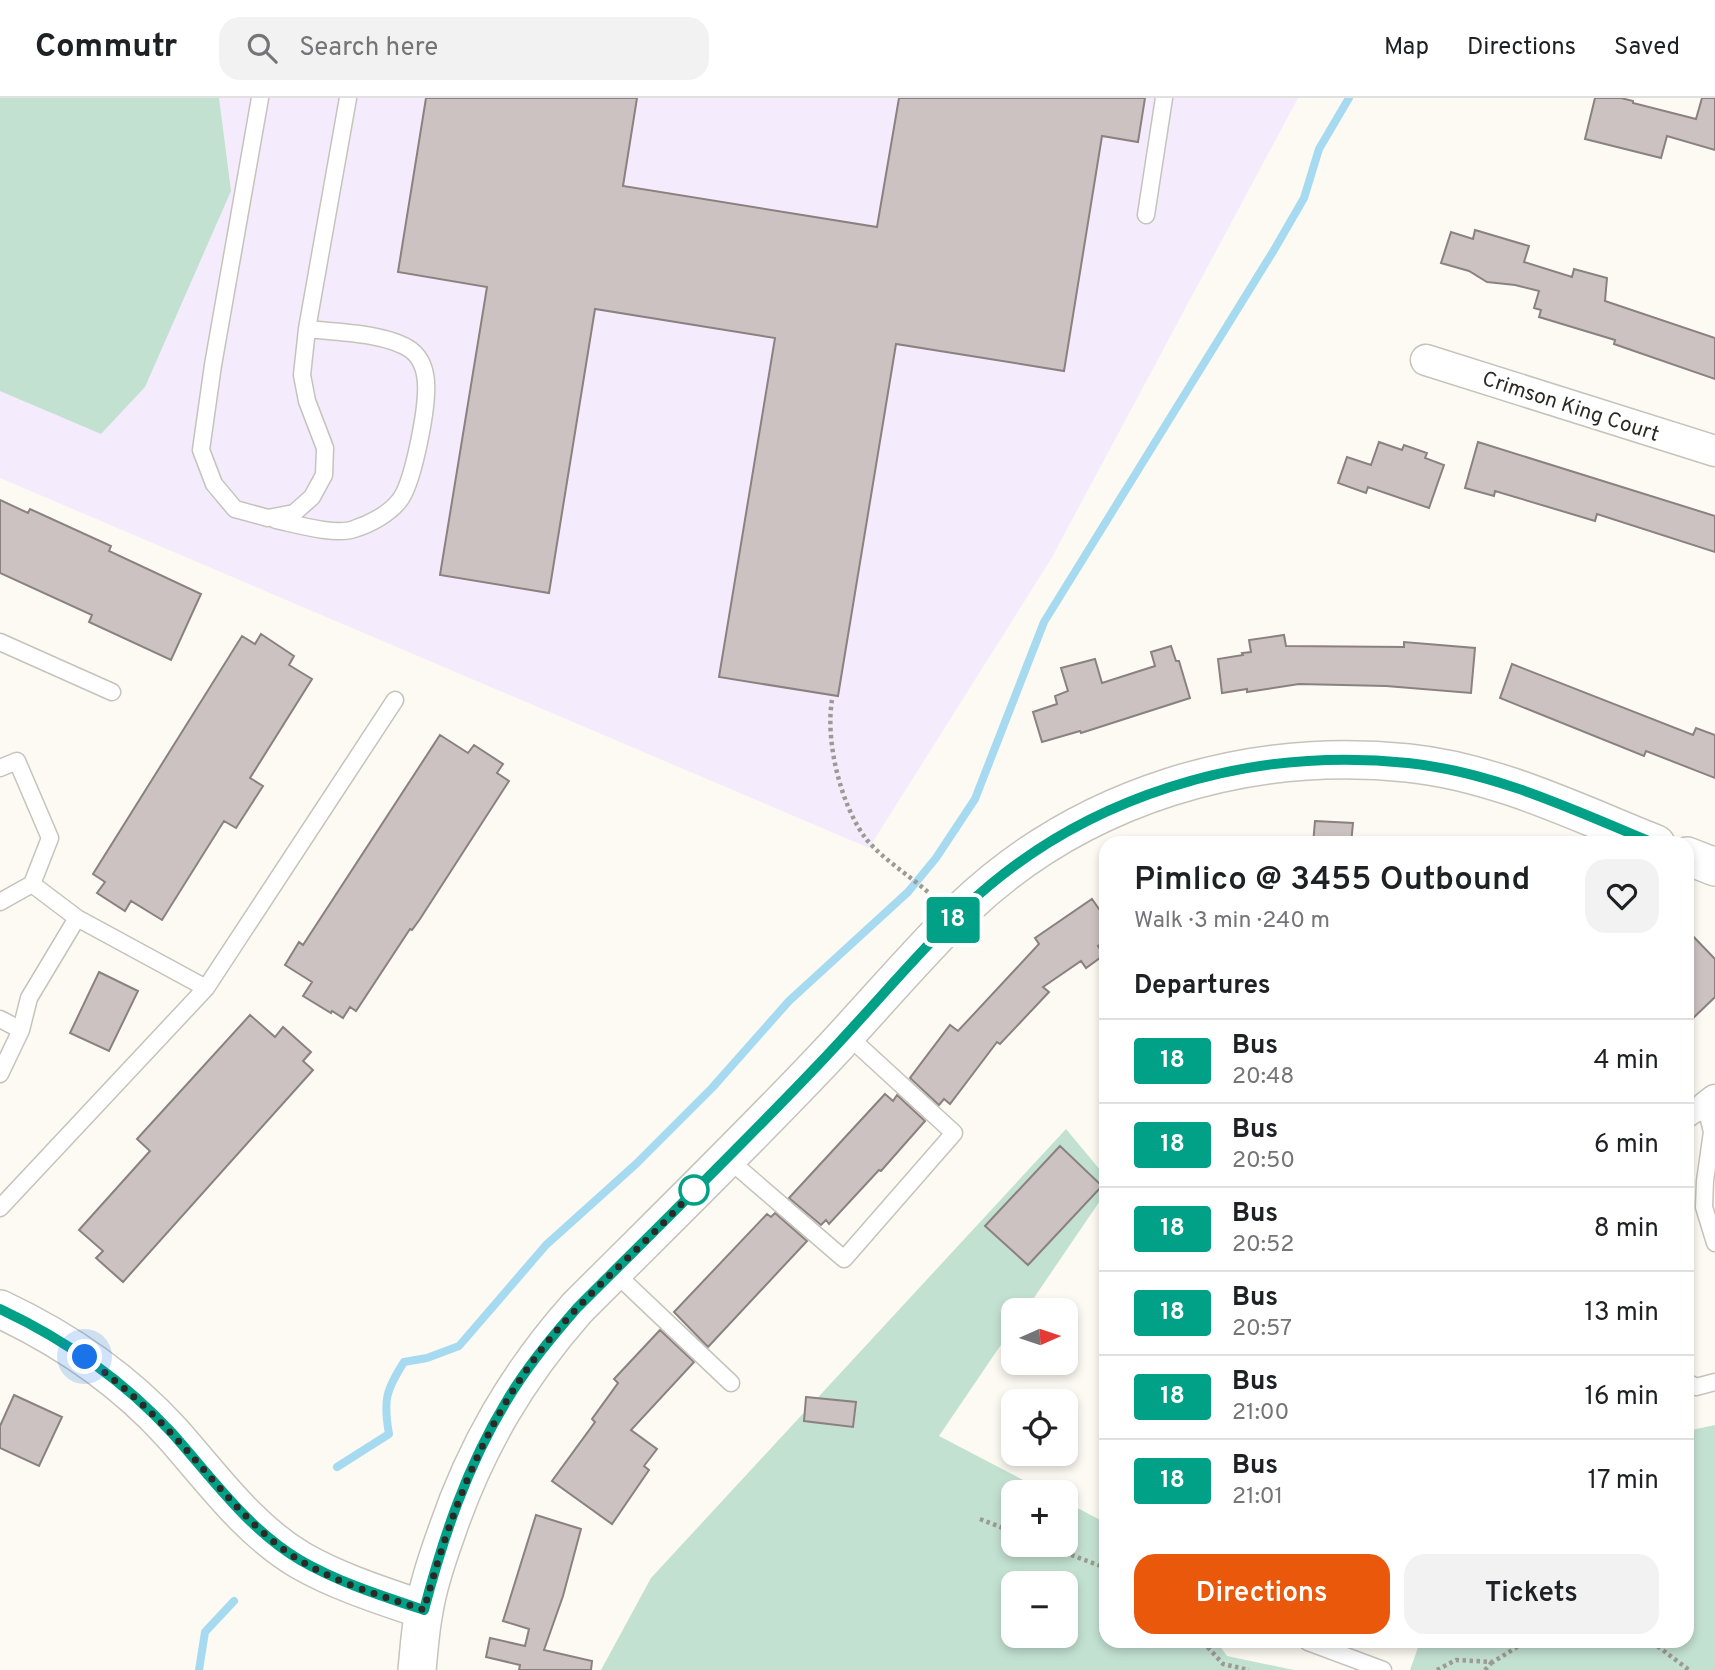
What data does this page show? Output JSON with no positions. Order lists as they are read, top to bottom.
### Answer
{
  "streets": {
    "street": ["Crimson King Court"]
  },
  "lines": ["bus line 18"],
  "north": "right",
  "page": {
    "header": "Commutr",
    "search": "Search here",
    "nav": ["Map", "Directions", "Saved"],
    "on_map": "18",
    "heading": [
      ["Pimlico @ 3455 Outbound", "Walk · 3 min · 240 m"],
      "Departures"
    ],
    "list": [
      {
        "mark": "18",
        "name": "Bus",
        "note": "20:48",
        "value": "4 min"
      },
      {
        "mark": "18",
        "name": "Bus",
        "note": "20:50",
        "value": "6 min"
      },
      {
        "mark": "18",
        "name": "Bus",
        "note": "20:52",
        "value": "8 min"
      },
      {
        "mark": "18",
        "name": "Bus",
        "note": "20:57",
        "value": "13 min"
      },
      {
        "mark": "18",
        "name": "Bus",
        "note": "21:00",
        "value": "16 min"
      },
      {
        "mark": "18",
        "name": "Bus",
        "note": "21:01",
        "value": "17 min"
      }
    ],
    "map_buttons": ["+", "−"],
    "buttons": ["Directions", "Tickets"]
  }
}
